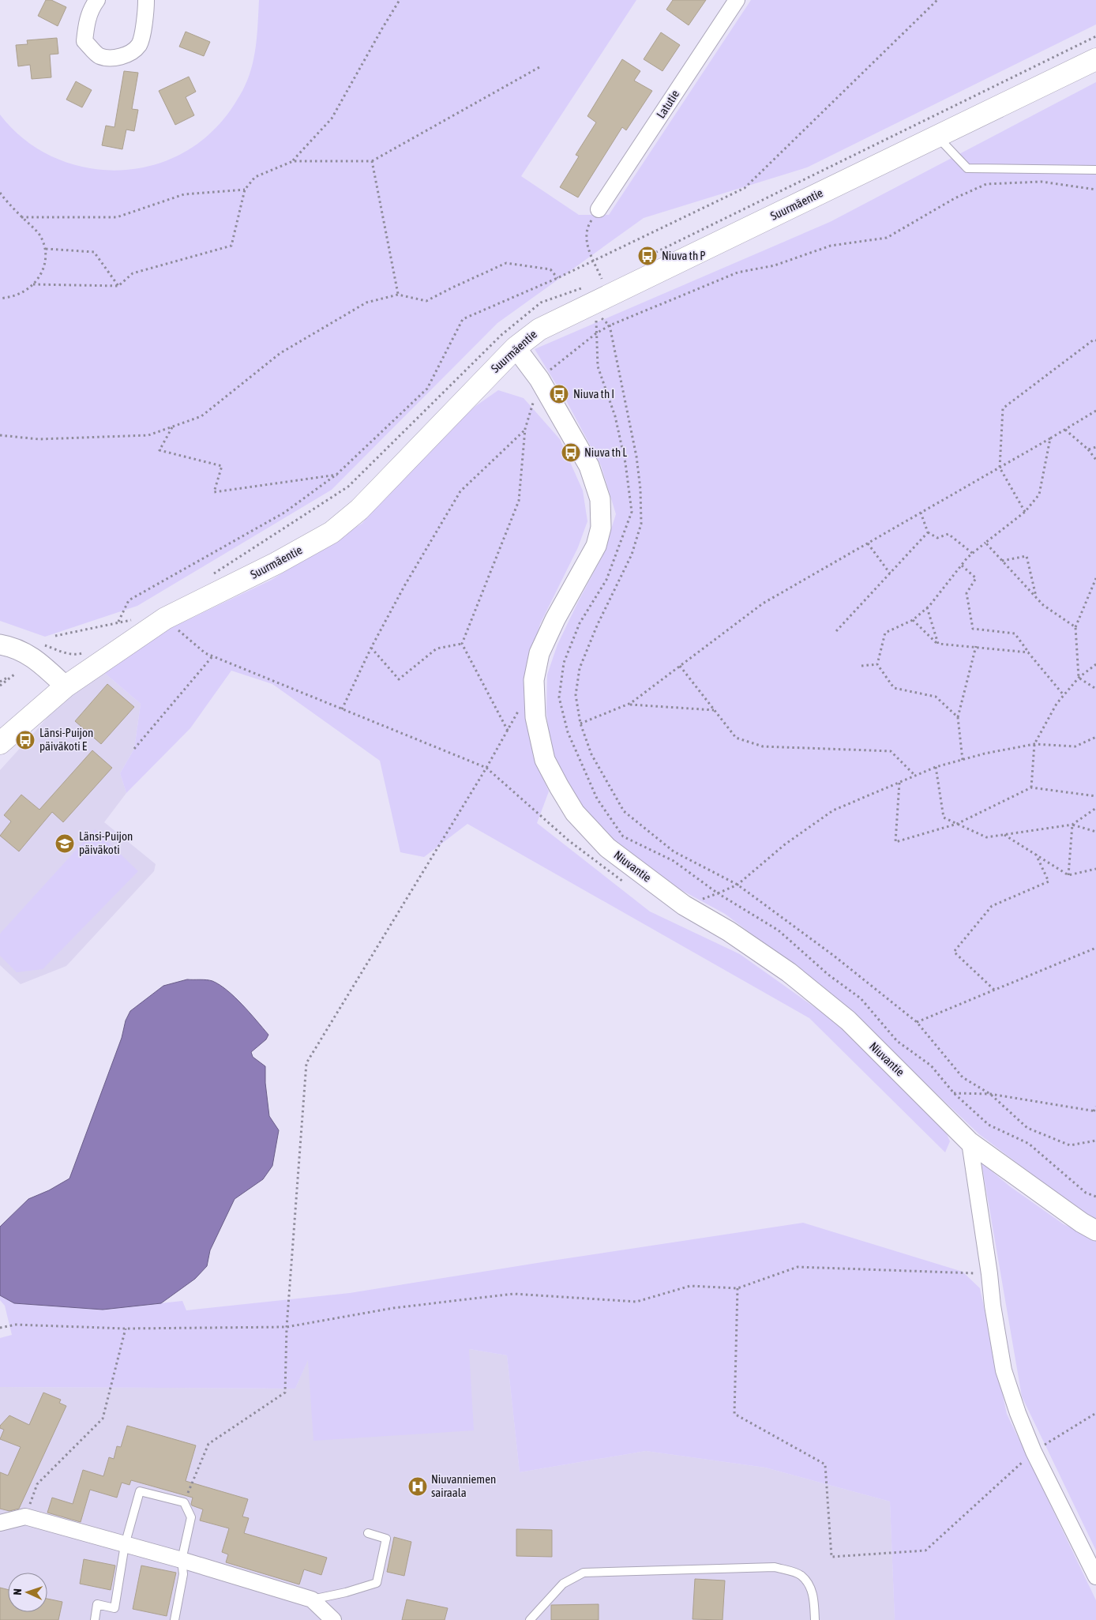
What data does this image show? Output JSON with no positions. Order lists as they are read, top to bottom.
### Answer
{
  "streets": {
    "main road": ["Suurmäentie"],
    "street": ["Latutie", "Niuvantie"]
  },
  "crossings": [
    ["Suurmäentie", "Niuvantie"]
  ],
  "places": {
    "bus stop": [
      "Niuva th P",
      "Niuva th I",
      "Niuva th L",
      "Länsi-Puijon päiväkoti E"
    ],
    "school or university": ["Länsi-Puijon päiväkoti"],
    "hospital": ["Niuvanniemen sairaala"]
  },
  "north": "left"
}
